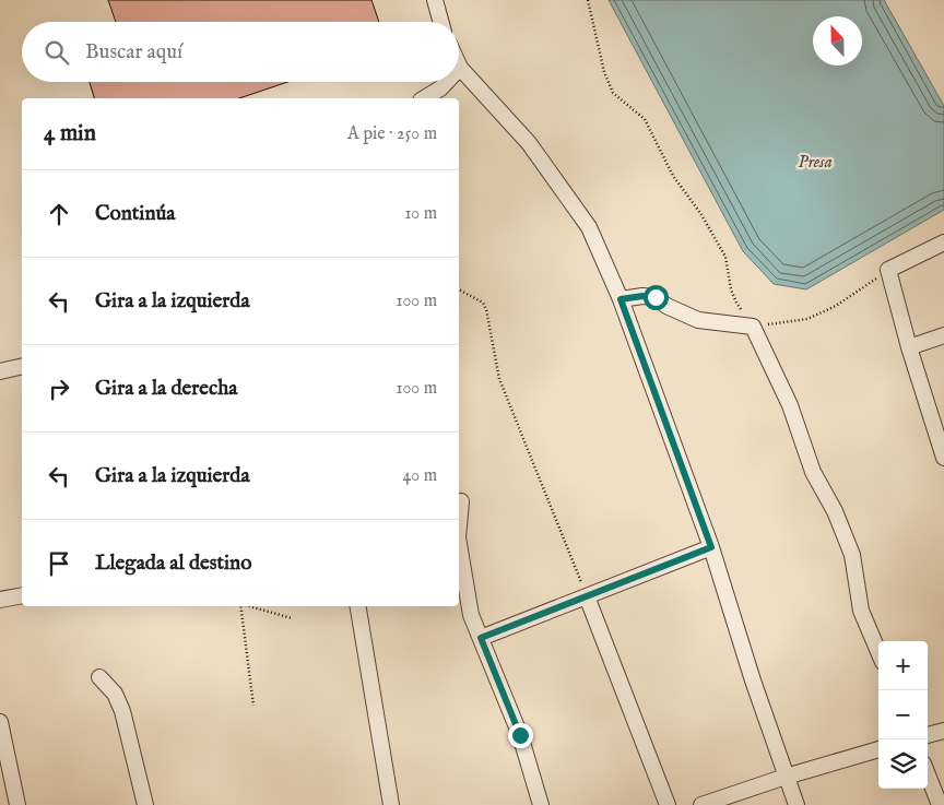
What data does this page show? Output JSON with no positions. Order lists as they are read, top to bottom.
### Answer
{
  "water": ["Presa"],
  "north": "top",
  "page": {
    "search": "Buscar aquí",
    "heading": ["4 min", "A pie · 250 m"],
    "list": [
      ["Continúa", "10 m"],
      ["Gira a la izquierda", "100 m"],
      ["Gira a la derecha", "100 m"],
      ["Gira a la izquierda", "40 m"],
      "Llegada al destino"
    ],
    "map_buttons": ["+", "−"]
  }
}
